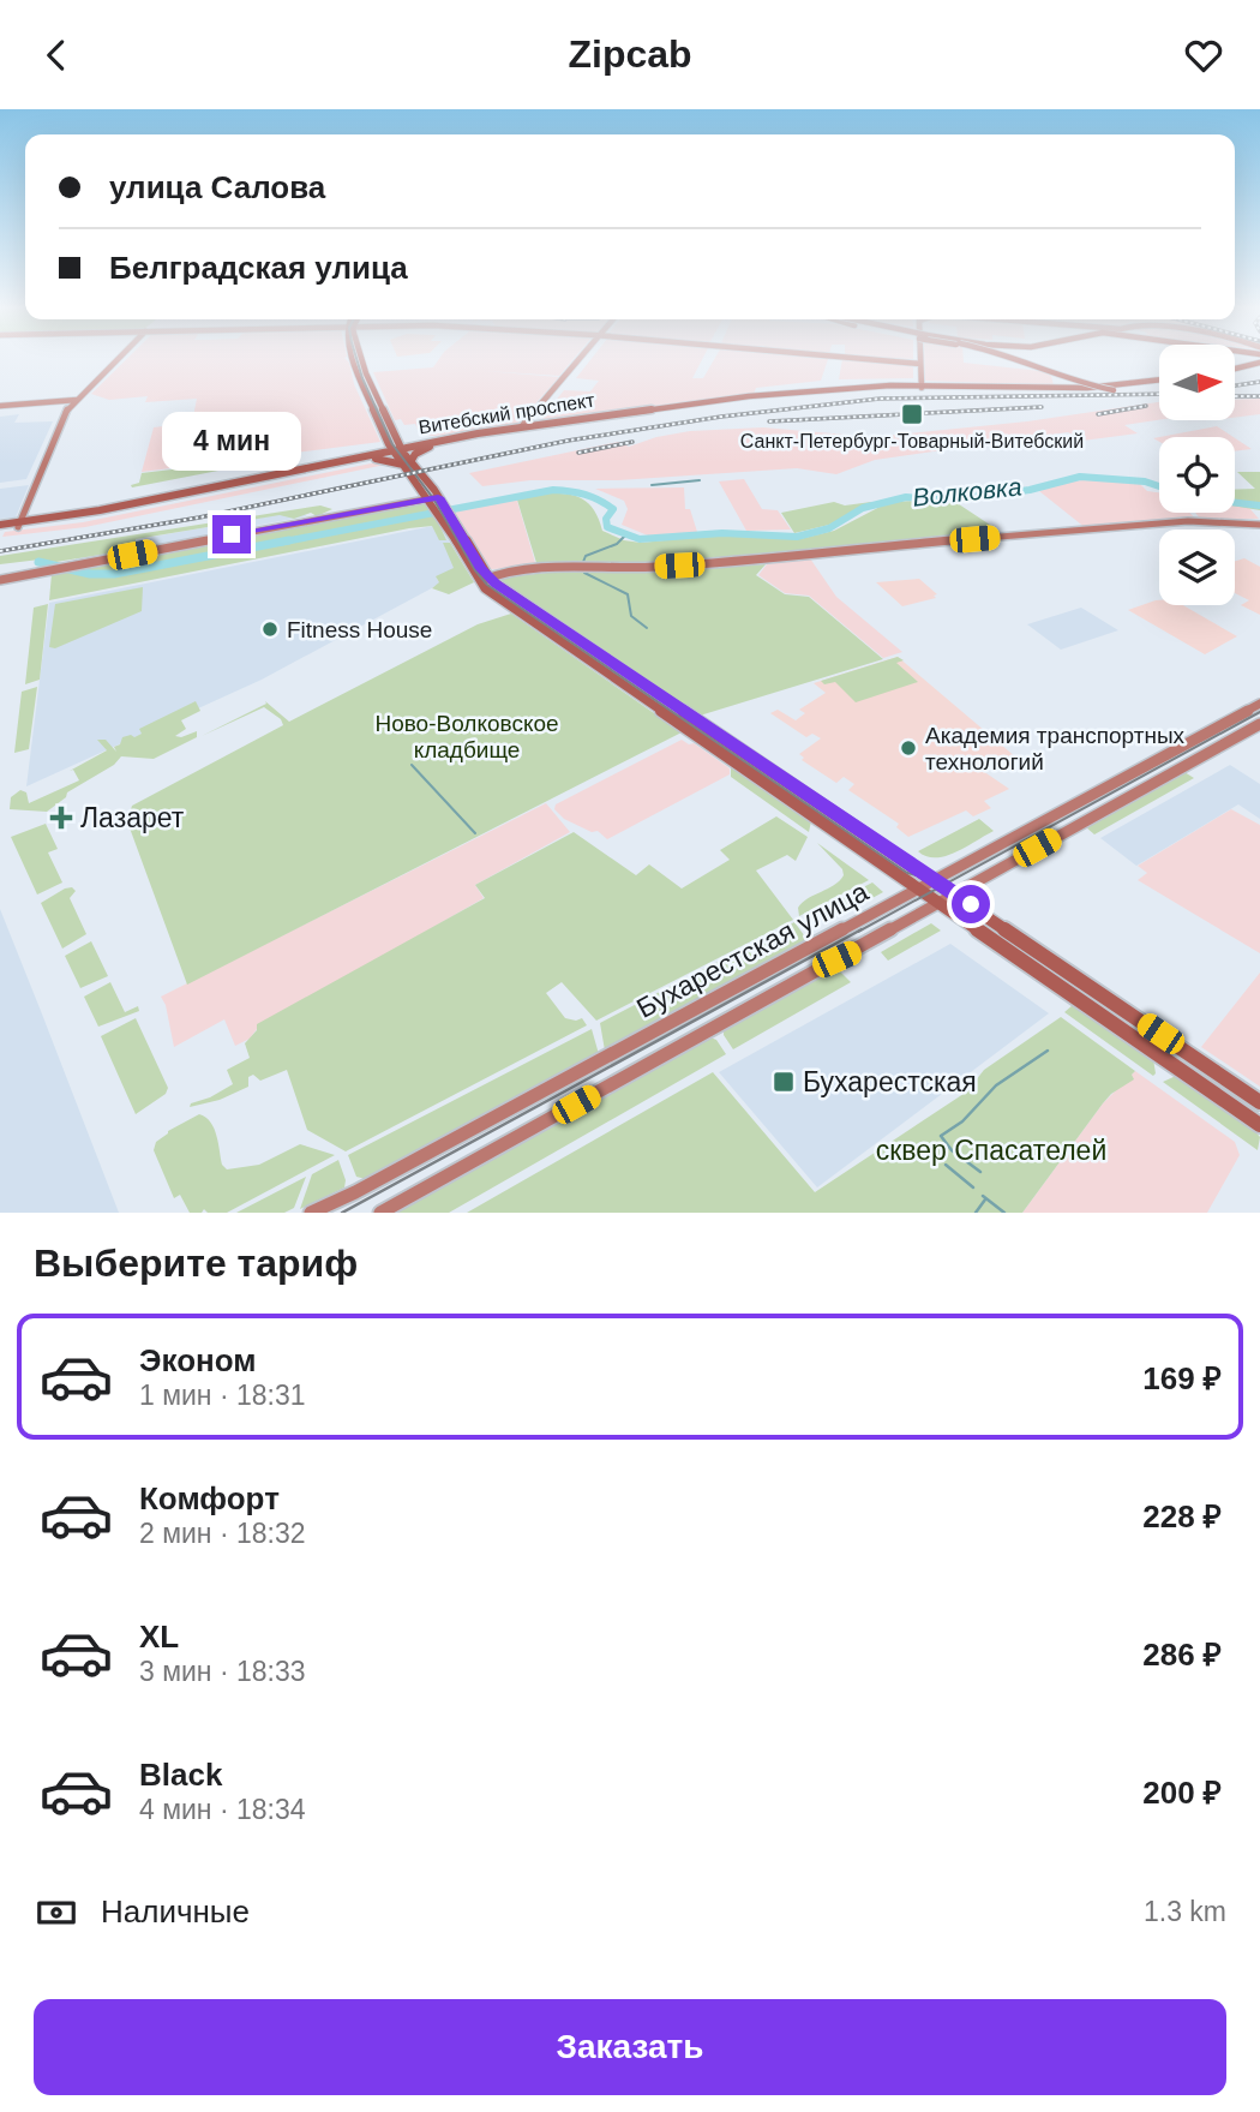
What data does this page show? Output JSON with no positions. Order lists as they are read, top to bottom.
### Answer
{
  "streets": {
    "main road": ["Витебский проспект"],
    "street": ["Бухарестская улица"]
  },
  "water": ["Волковка"],
  "parks": ["Ново-Волковское кладбище", "cквер Спасателей"],
  "places": {
    "transit": ["Санкт-Петербург-Товарный-Витебский", "Бухарестская"],
    "other": ["Fitness House", "Академия транспортных технологий"],
    "health": ["Лазарет"]
  },
  "north": "right",
  "page": {
    "header": "Zipcab",
    "banner": ["улица Салова", "Белградская улица"],
    "bubble": "4 мин",
    "heading": "Выберите тариф",
    "list": [
      {
        "name": "Эконом",
        "note": "1 мин · 18:31",
        "value": "169 ₽"
      },
      {
        "name": "Комфорт",
        "note": "2 мин · 18:32",
        "value": "228 ₽"
      },
      {
        "name": "XL",
        "note": "3 мин · 18:33",
        "value": "286 ₽"
      },
      {
        "name": "Black",
        "note": "4 мин · 18:34",
        "value": "200 ₽"
      }
    ],
    "pay": ["Наличные", "1.3 km"],
    "buttons": "Заказать"
  }
}
